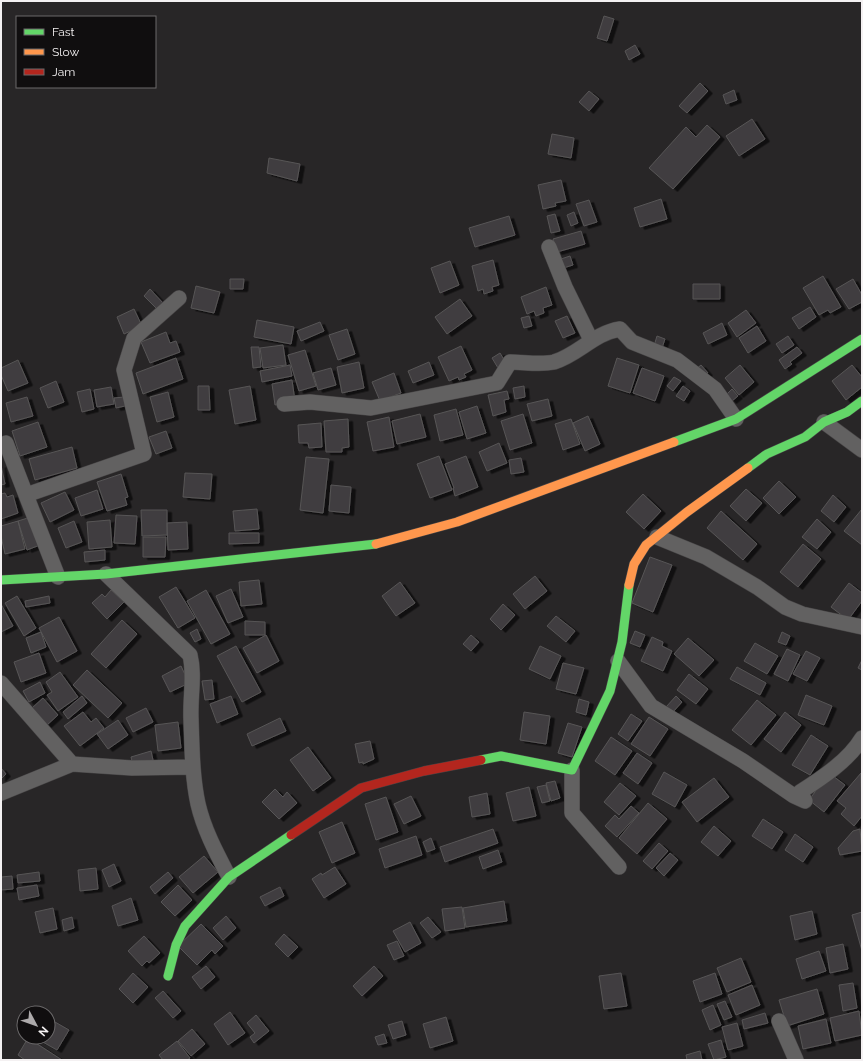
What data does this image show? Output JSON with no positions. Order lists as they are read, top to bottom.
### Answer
{
  "legend": ["Fast", "Slow", "Jam"],
  "north": "bottom right"
}
